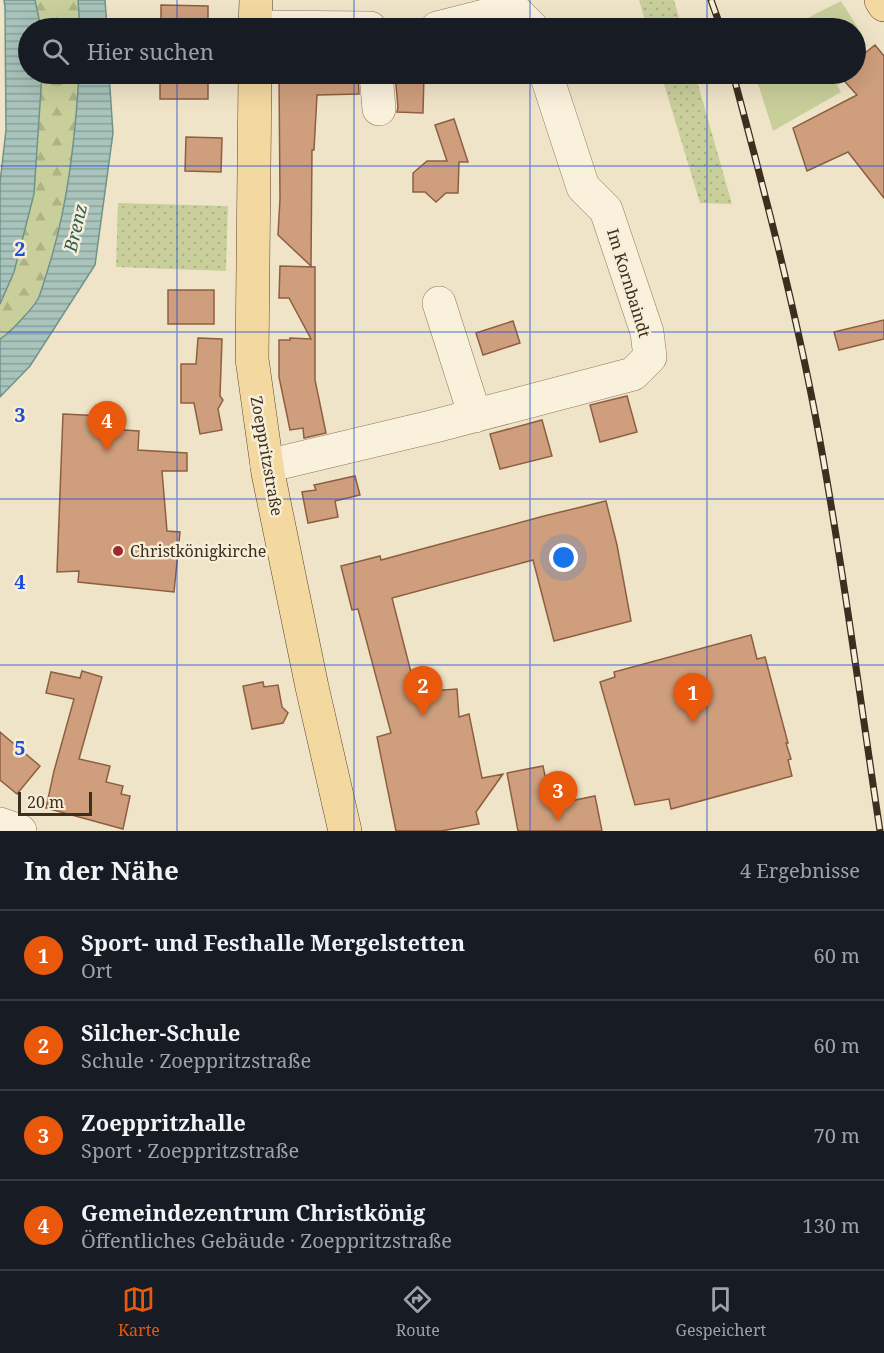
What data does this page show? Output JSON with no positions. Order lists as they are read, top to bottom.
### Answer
{
  "streets": {
    "main road": ["Zoeppritzstraße"],
    "street": ["Im Kornbaindt"]
  },
  "crossings": [
    ["Im Kornbaindt", "Zoeppritzstraße"]
  ],
  "water": ["Brenz"],
  "places": ["Christkönigkirche"],
  "scale_bar": "20 m",
  "page": {
    "search": "Hier suchen",
    "pins": [
      "4",
      "2",
      "1",
      "3"
    ],
    "scale": "20 m",
    "heading": ["In der Nähe", "4 Ergebnisse"],
    "list": [
      {
        "mark": "1",
        "name": "Sport- und Festhalle Mergelstetten",
        "note": "Ort",
        "value": "60 m"
      },
      {
        "mark": "2",
        "name": "Silcher-Schule",
        "note": "Schule · Zoeppritzstraße",
        "value": "60 m"
      },
      {
        "mark": "3",
        "name": "Zoeppritzhalle",
        "note": "Sport · Zoeppritzstraße",
        "value": "70 m"
      },
      {
        "mark": "4",
        "name": "Gemeindezentrum Christkönig",
        "note": "Öffentliches Gebäude · Zoeppritzstraße",
        "value": "130 m"
      }
    ],
    "nav": ["Karte", "Route", "Gespeichert"]
  },
  "grid": {
    "rows": [
      "2",
      "3",
      "4",
      "5"
    ]
  }
}
